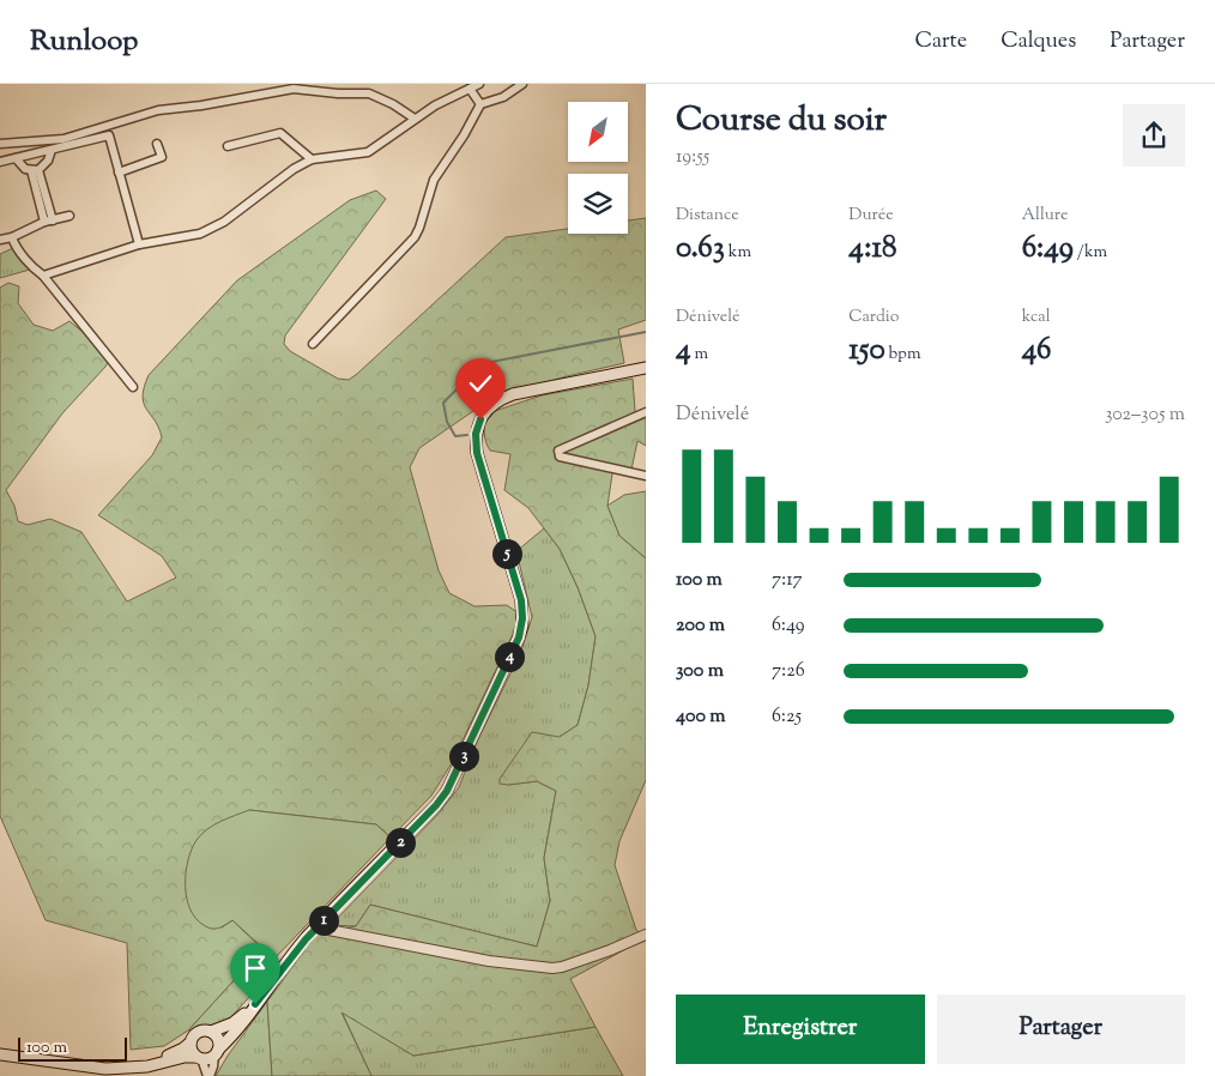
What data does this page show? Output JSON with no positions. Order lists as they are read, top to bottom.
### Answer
{
  "scale_bar": "100 m",
  "north": "bottom left",
  "page": {
    "header": "Runloop",
    "nav": ["Carte", "Calques", "Partager"],
    "heading": ["Course du soir", "19:55"],
    "stats": [
      ["Distance", "0.63 km"],
      ["Durée", "4:18"],
      ["Allure", "6:49 /km"],
      ["Dénivelé", "4 m"],
      ["Cardio", "150 bpm"],
      ["kcal", "46"]
    ],
    "chart": ["Dénivelé", "302–305 m"],
    "pins": [
      "5",
      "4",
      "3",
      "2",
      "1"
    ],
    "list": [
      {
        "name": "100 m",
        "note": "7:17"
      },
      {
        "name": "200 m",
        "note": "6:49"
      },
      {
        "name": "300 m",
        "note": "7:26"
      },
      {
        "name": "400 m",
        "note": "6:25"
      }
    ],
    "buttons": ["Enregistrer", "Partager"],
    "scale": "100 m"
  }
}
